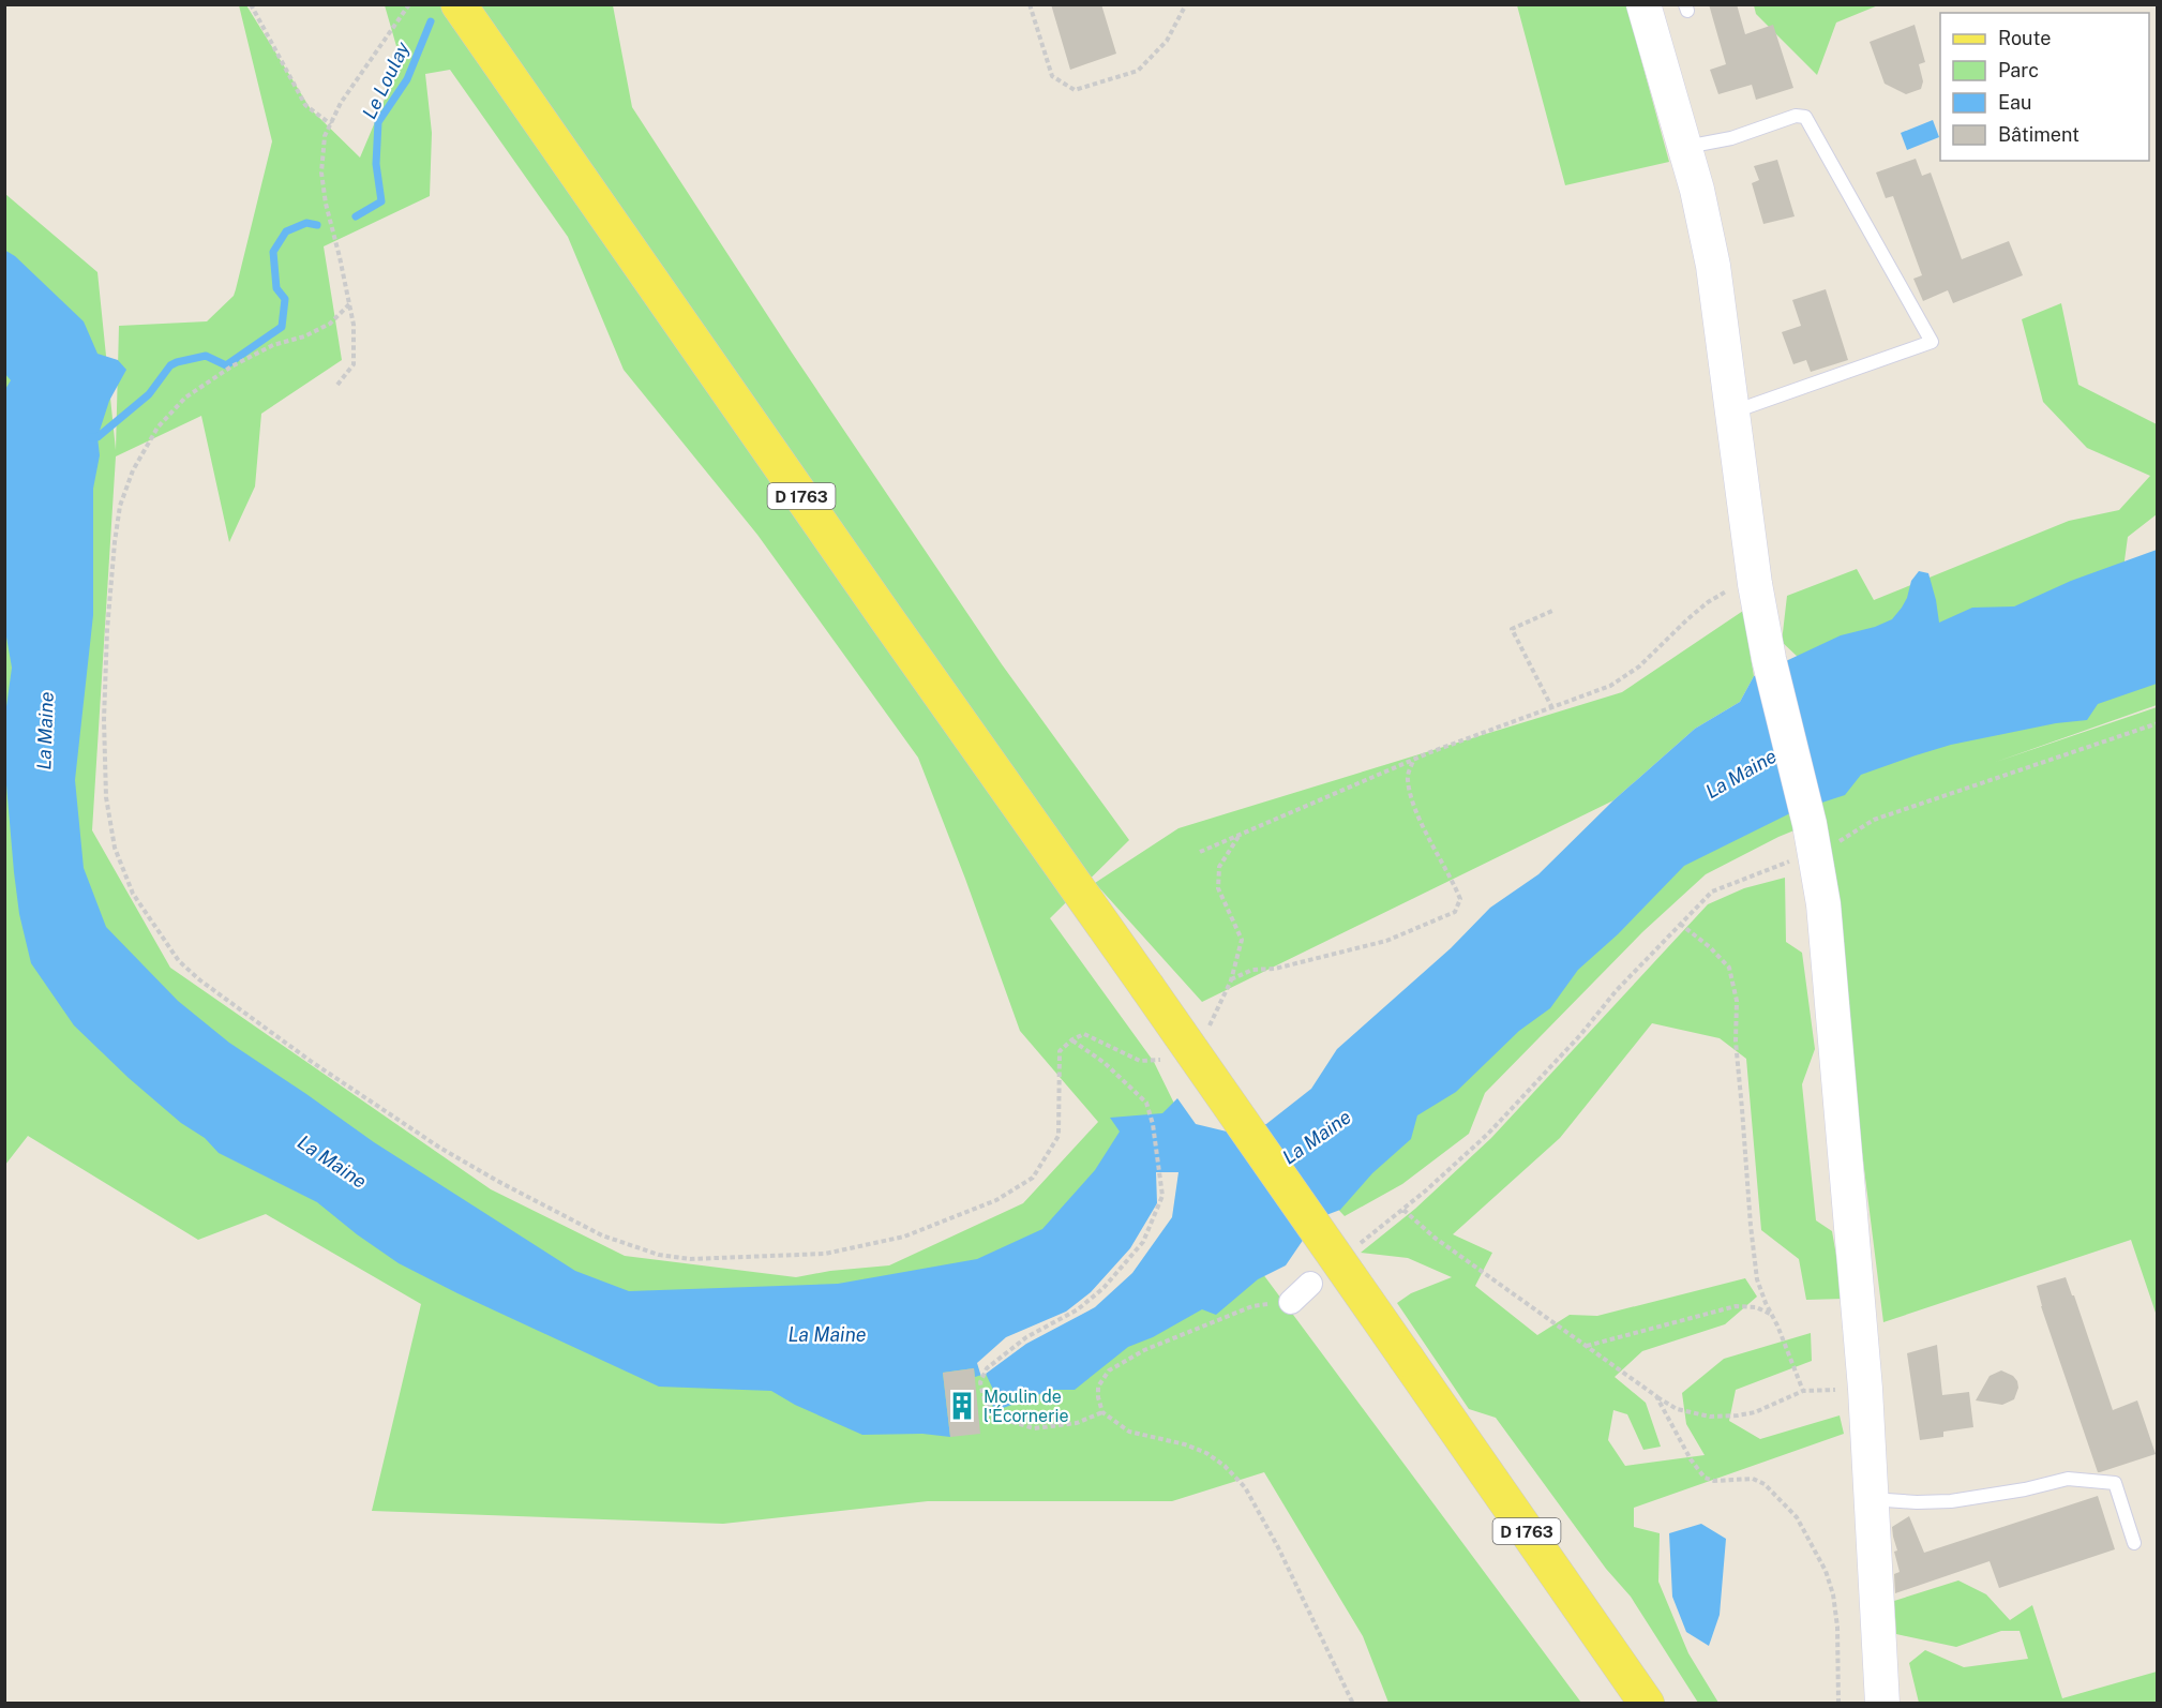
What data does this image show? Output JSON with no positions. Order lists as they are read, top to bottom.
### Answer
{
  "streets": {
    "main road": ["D 1763"]
  },
  "water": ["Le Loulay", "La Maine"],
  "places": {
    "building": ["Moulin de l'Écornerie"]
  },
  "legend": [
    "Route",
    "Parc",
    "Eau",
    "Bâtiment"
  ]
}
